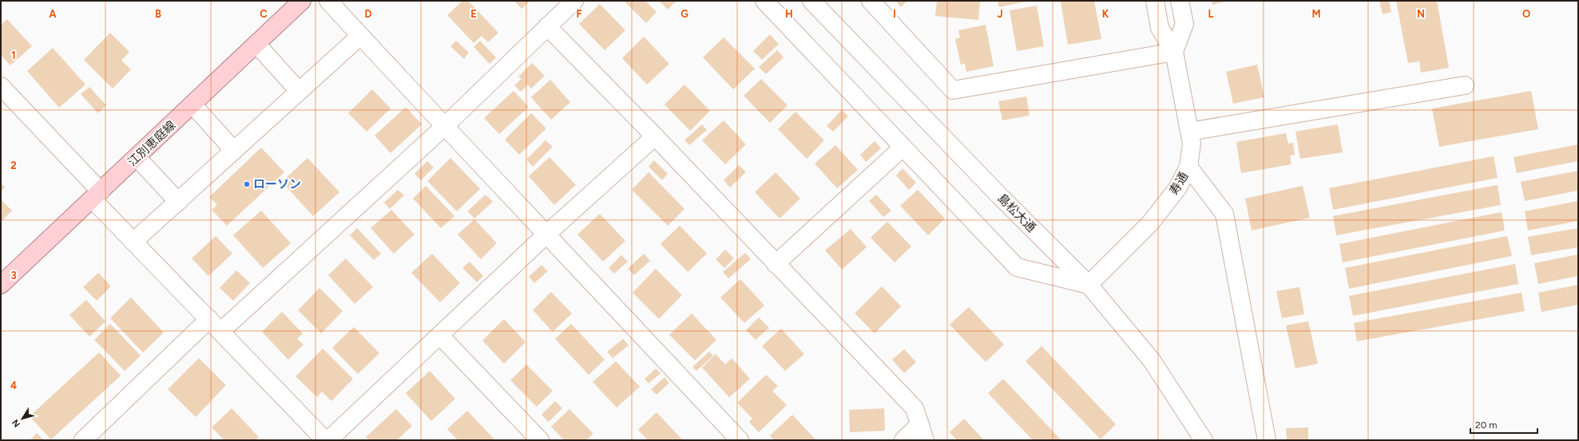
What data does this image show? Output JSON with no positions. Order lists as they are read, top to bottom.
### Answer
{
  "streets": {
    "main road": ["江別恵庭線"],
    "street": ["寿通", "島松大通"]
  },
  "crossings": [
    ["寿通", "島松大通"]
  ],
  "places": ["ローソン"],
  "scale_bar": "20 m",
  "north": "bottom left",
  "grid": {
    "columns": [
      "A",
      "B",
      "C",
      "D",
      "E",
      "F",
      "G",
      "H",
      "I",
      "J",
      "K",
      "L",
      "M",
      "N",
      "O"
    ],
    "rows": [
      "1",
      "2",
      "3",
      "4"
    ]
  }
}
